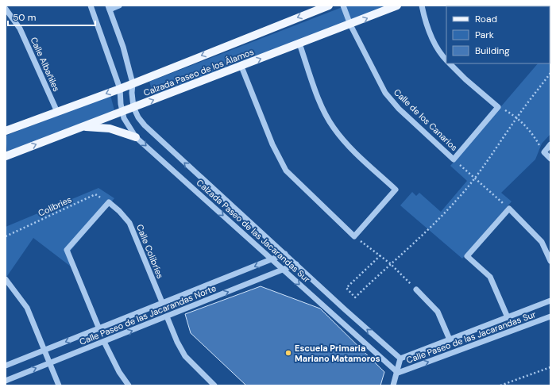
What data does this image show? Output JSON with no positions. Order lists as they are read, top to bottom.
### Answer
{
  "streets": {
    "main road": ["Calzada Paseo de los Álamos"],
    "street": [
      "Calle Albañiles",
      "Calle de los Canarios",
      "Calzada Paseo de las Jacarandas Sur",
      "Calle Colibríes",
      "Calle Paseo de las Jacarandas Norte",
      "Calle Paseo de las Jacarandas Sur"
    ],
    "path": ["Colibries"]
  },
  "crossings": [
    ["Calle Albañiles", "Calzada Paseo de los Álamos"],
    ["Calzada Paseo de los Álamos", "Calle de los Canarios"],
    ["Calzada Paseo de los Álamos", "Calzada Paseo de las Jacarandas Sur"],
    ["Colibries", "Calle Colibríes"],
    ["Calzada Paseo de las Jacarandas Sur", "Calle Paseo de las Jacarandas Norte"],
    ["Calzada Paseo de las Jacarandas Sur", "Calle Paseo de las Jacarandas Sur"],
    ["Calle Colibríes", "Calle Paseo de las Jacarandas Norte"]
  ],
  "places": ["Escuela Primaria Mariano Matamoros"],
  "legend": ["Road", "Park", "Building"],
  "scale_bar": "50 m"
}
